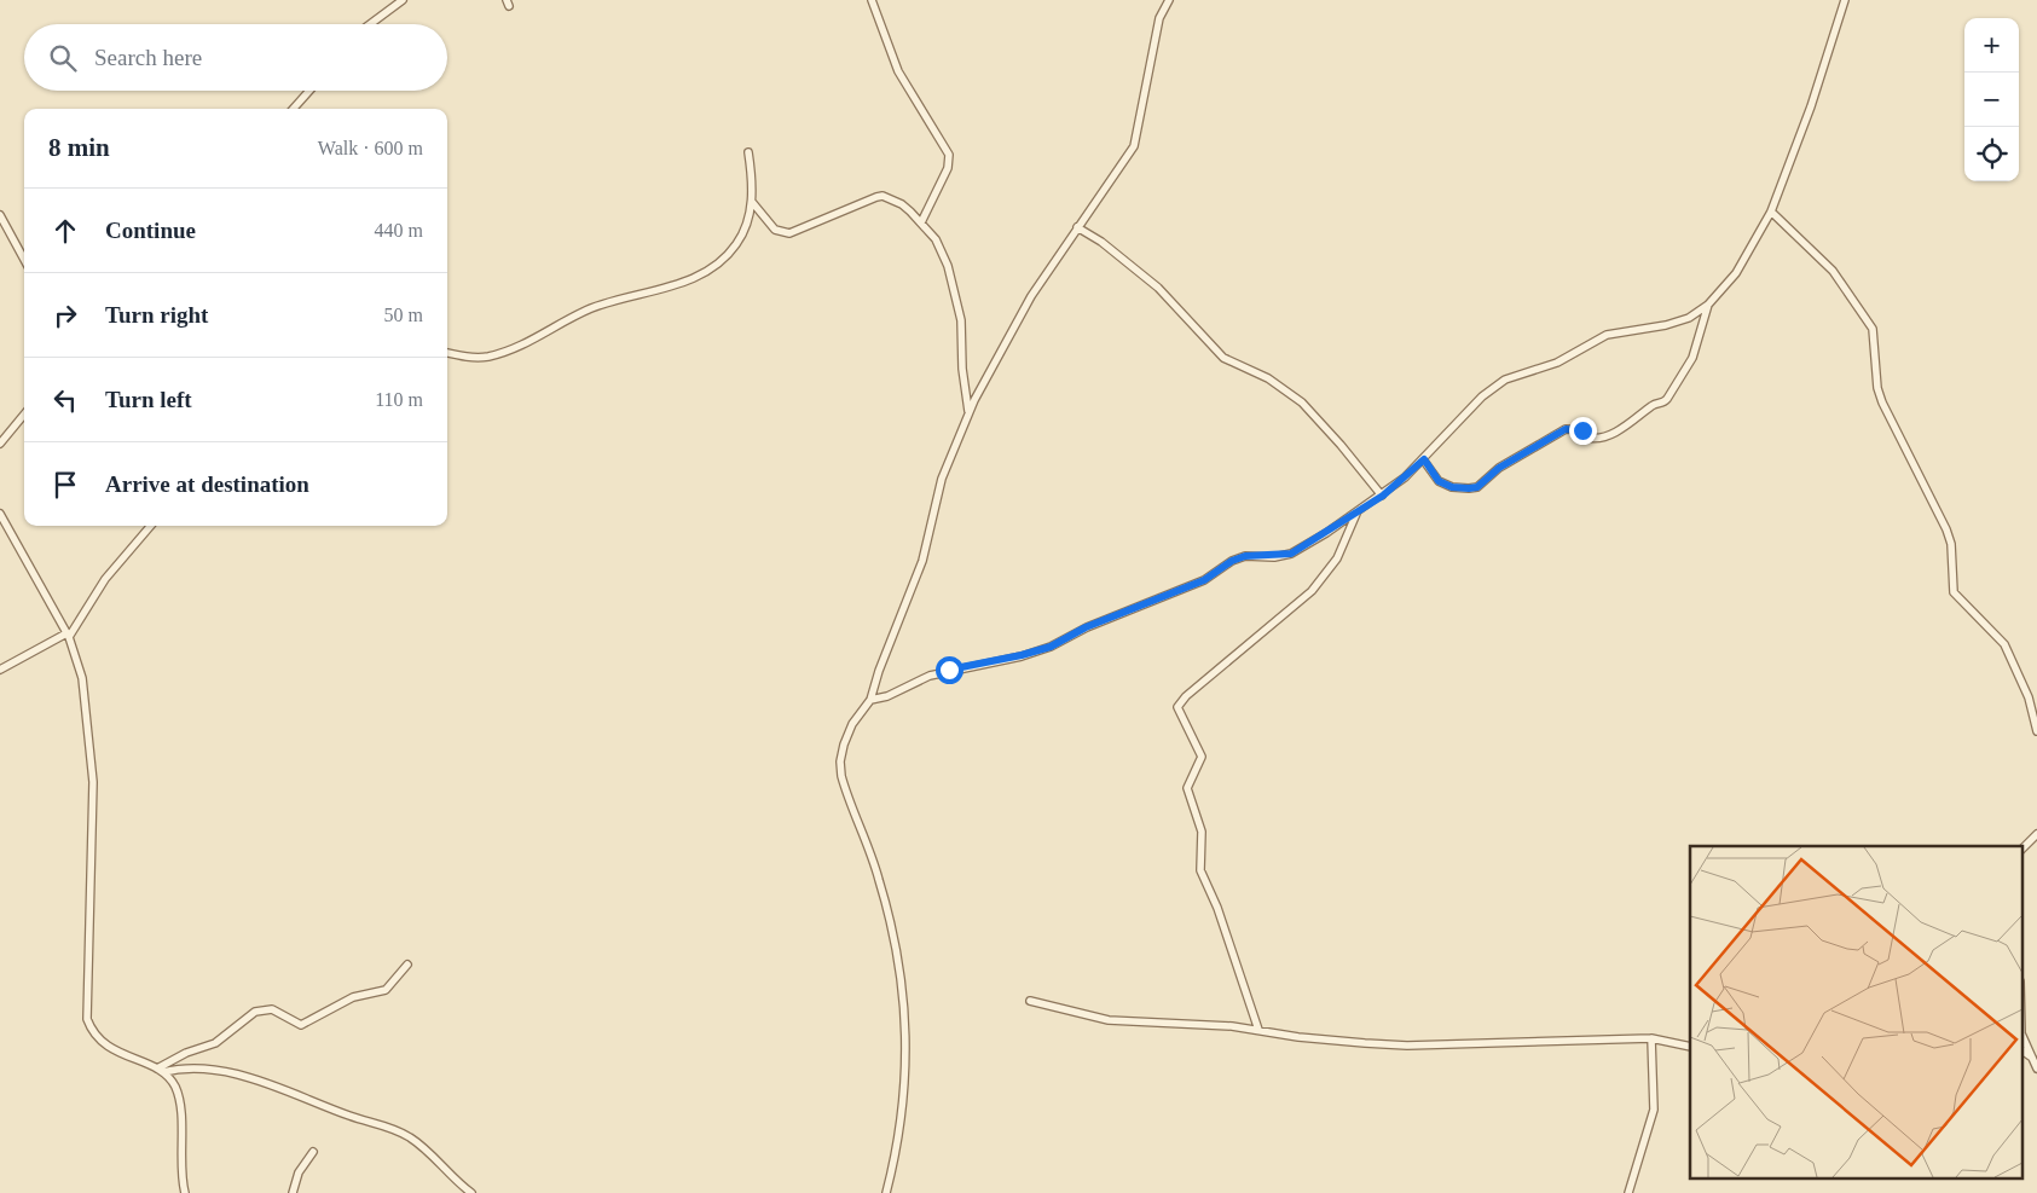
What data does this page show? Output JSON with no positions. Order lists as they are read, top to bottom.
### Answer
{
  "page": {
    "map_buttons": ["+", "−"],
    "search": "Search here",
    "heading": ["8 min", "Walk · 600 m"],
    "list": [
      ["Continue", "440 m"],
      ["Turn right", "50 m"],
      ["Turn left", "110 m"],
      "Arrive at destination"
    ]
  }
}
